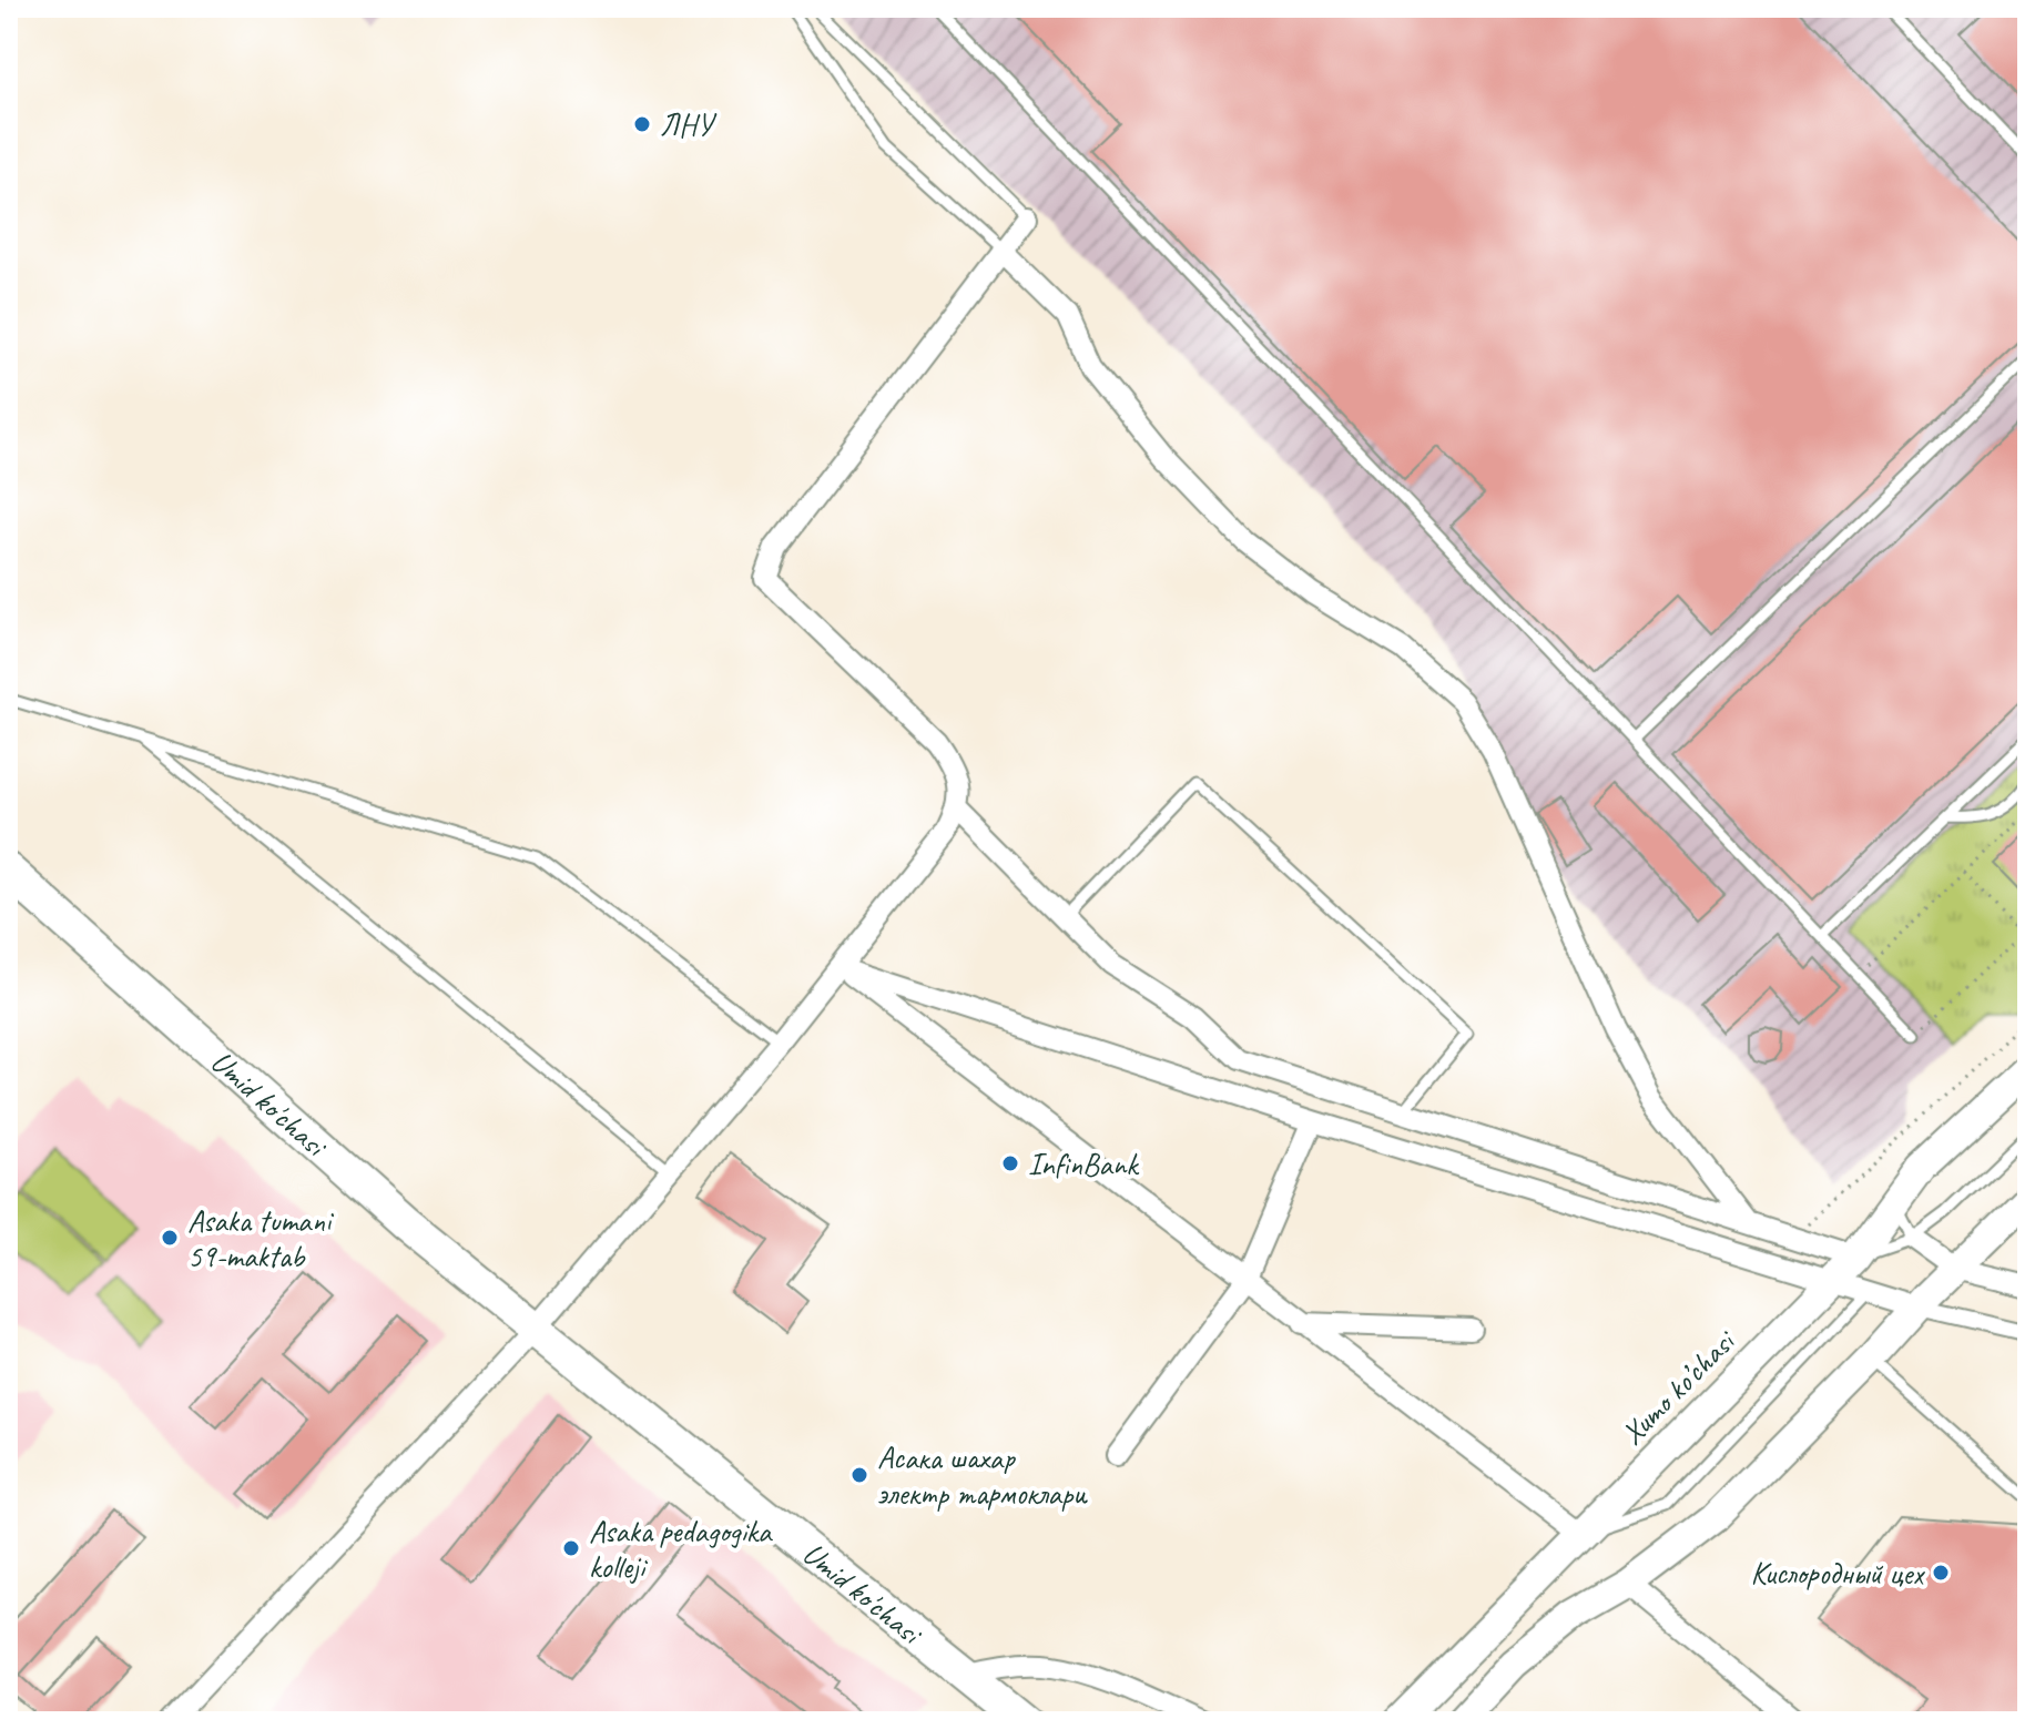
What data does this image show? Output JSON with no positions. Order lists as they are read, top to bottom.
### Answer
{
  "streets": {
    "main road": ["Umid ko'chasi", "Xumo ko’chasi"]
  },
  "places": [
    "ЛНУ",
    "InfinBank",
    "Asaka tumani 59-maktab",
    "Асака шахар электр тармоклари",
    "Asaka pedagogika kolleji",
    "Кислородный цех"
  ]
}
